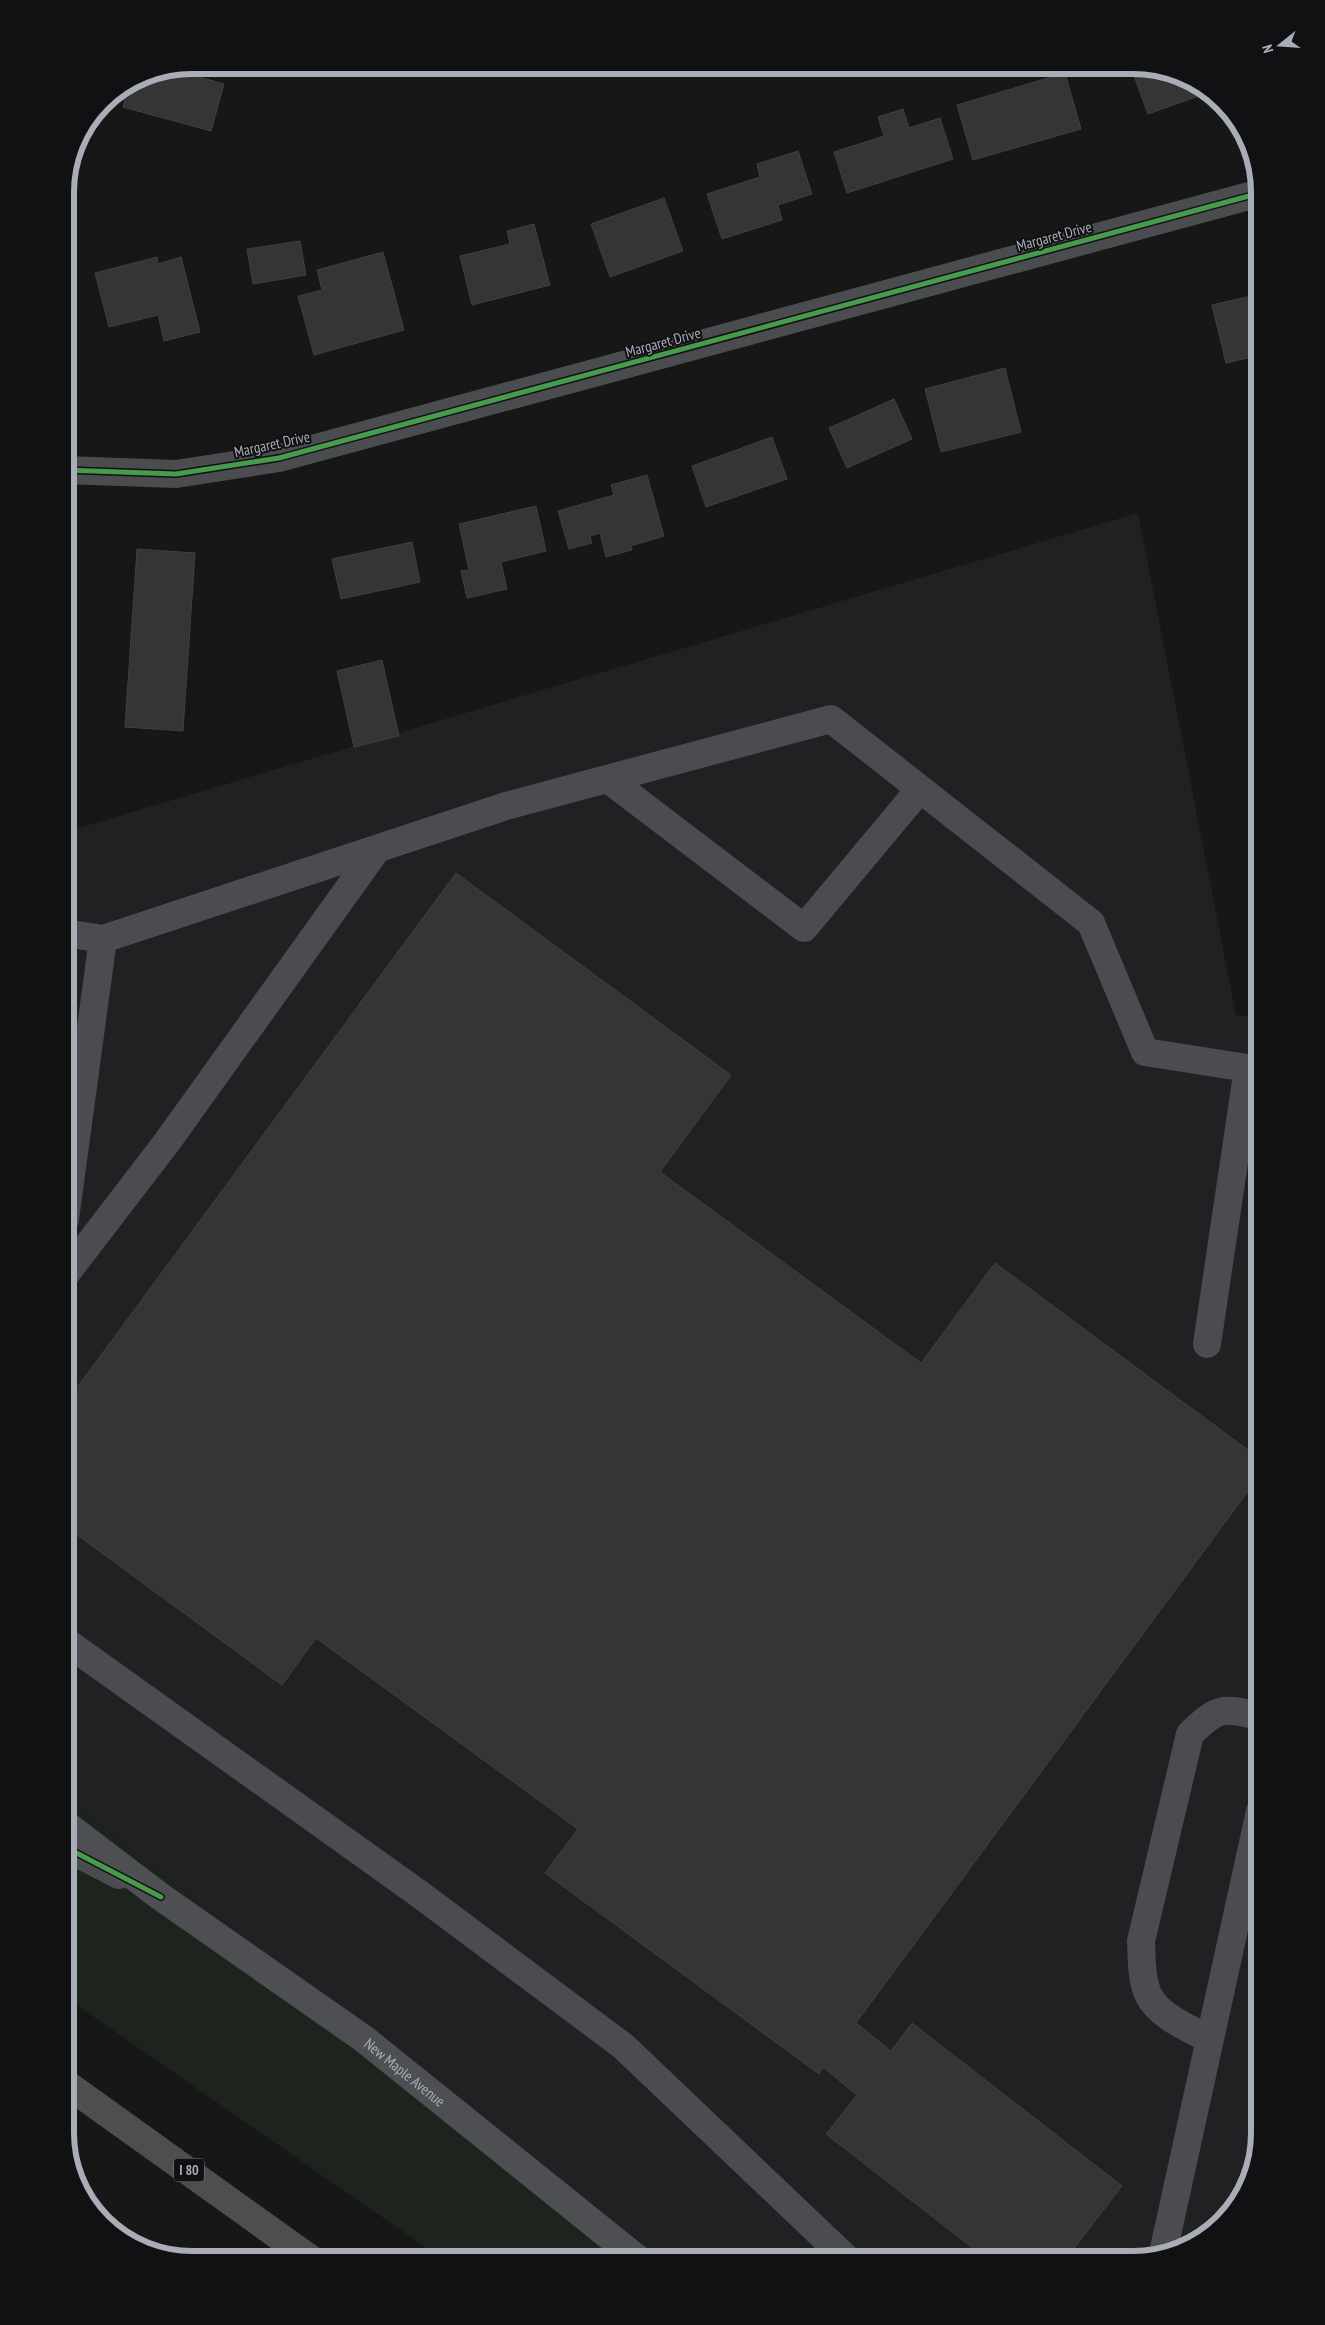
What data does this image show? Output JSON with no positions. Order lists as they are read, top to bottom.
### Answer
{
  "streets": {
    "highway": ["I 80"],
    "main road": ["New Maple Avenue"],
    "street": ["Margaret Drive"]
  },
  "north": "left"
}
